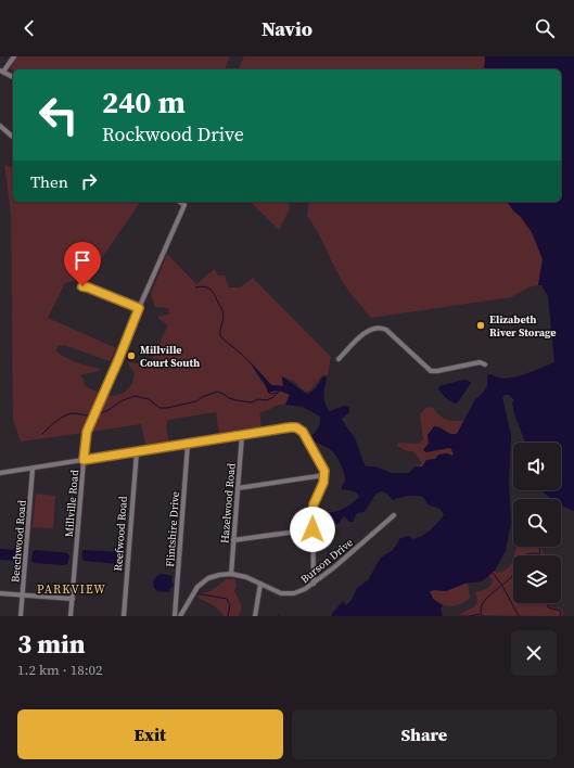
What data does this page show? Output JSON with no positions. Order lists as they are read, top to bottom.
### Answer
{
  "streets": {
    "street": [
      "Millville Road",
      "Hazelwood Road",
      "Flintshire Drive",
      "Reefwood Road",
      "Beechwood Road",
      "Burson Drive"
    ]
  },
  "crossings": [
    ["Hazelwood Road", "Burson Drive"]
  ],
  "districts": ["PARKVIEW"],
  "places": ["Elizabeth River Storage", "Millville Court South"],
  "page": {
    "header": "Navio",
    "turn": ["240 m", "Rockwood Drive"],
    "then": "Then",
    "heading": ["3 min", "1.2 km · 18:02"],
    "buttons": ["Exit", "Share"]
  }
}
